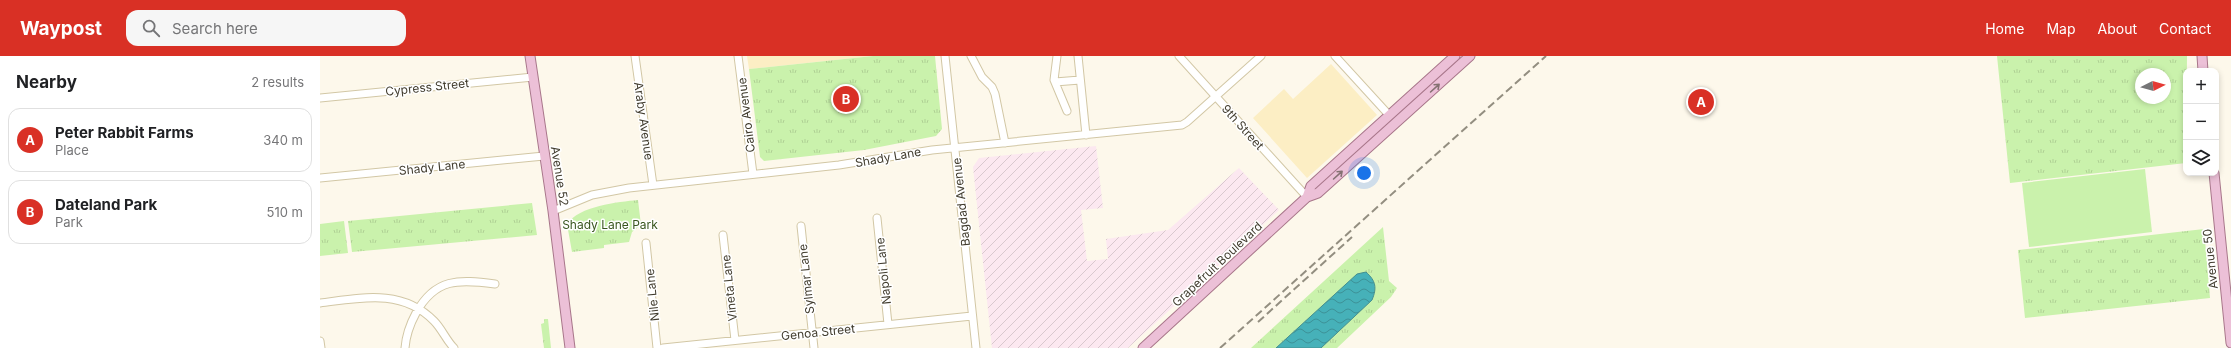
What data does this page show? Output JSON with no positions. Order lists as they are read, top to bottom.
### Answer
{
  "streets": {
    "main road": ["Avenue 52", "Avenue 50", "Grapefruit Boulevard"],
    "street": [
      "Cypress Street",
      "Cairo Avenue",
      "Araby Avenue",
      "9th Street",
      "Shady Lane",
      "Bagdad Avenue",
      "Napoli Lane",
      "Sylmar Lane",
      "Vineta Lane",
      "Nile Lane",
      "Genoa Street"
    ]
  },
  "crossings": [
    ["Cypress Street", "Avenue 52"],
    ["Cairo Avenue", "Shady Lane"],
    ["Araby Avenue", "Shady Lane"],
    ["9th Street", "Shady Lane"],
    ["9th Street", "Grapefruit Boulevard"],
    ["Shady Lane", "Avenue 52"],
    ["Shady Lane", "Bagdad Avenue"],
    ["Bagdad Avenue", "Genoa Street"],
    ["Napoli Lane", "Genoa Street"],
    ["Sylmar Lane", "Genoa Street"],
    ["Vineta Lane", "Genoa Street"]
  ],
  "parks": ["Shady Lane Park"],
  "north": "right",
  "page": {
    "header": "Waypost",
    "search": "Search here",
    "nav": [
      "Home",
      "Map",
      "About",
      "Contact"
    ],
    "heading": ["Nearby", "2 results"],
    "map_buttons": ["+", "−"],
    "pins": ["B", "A"],
    "list": [
      {
        "mark": "A",
        "name": "Peter Rabbit Farms",
        "note": "Place",
        "value": "340 m"
      },
      {
        "mark": "B",
        "name": "Dateland Park",
        "note": "Park",
        "value": "510 m"
      }
    ]
  }
}
